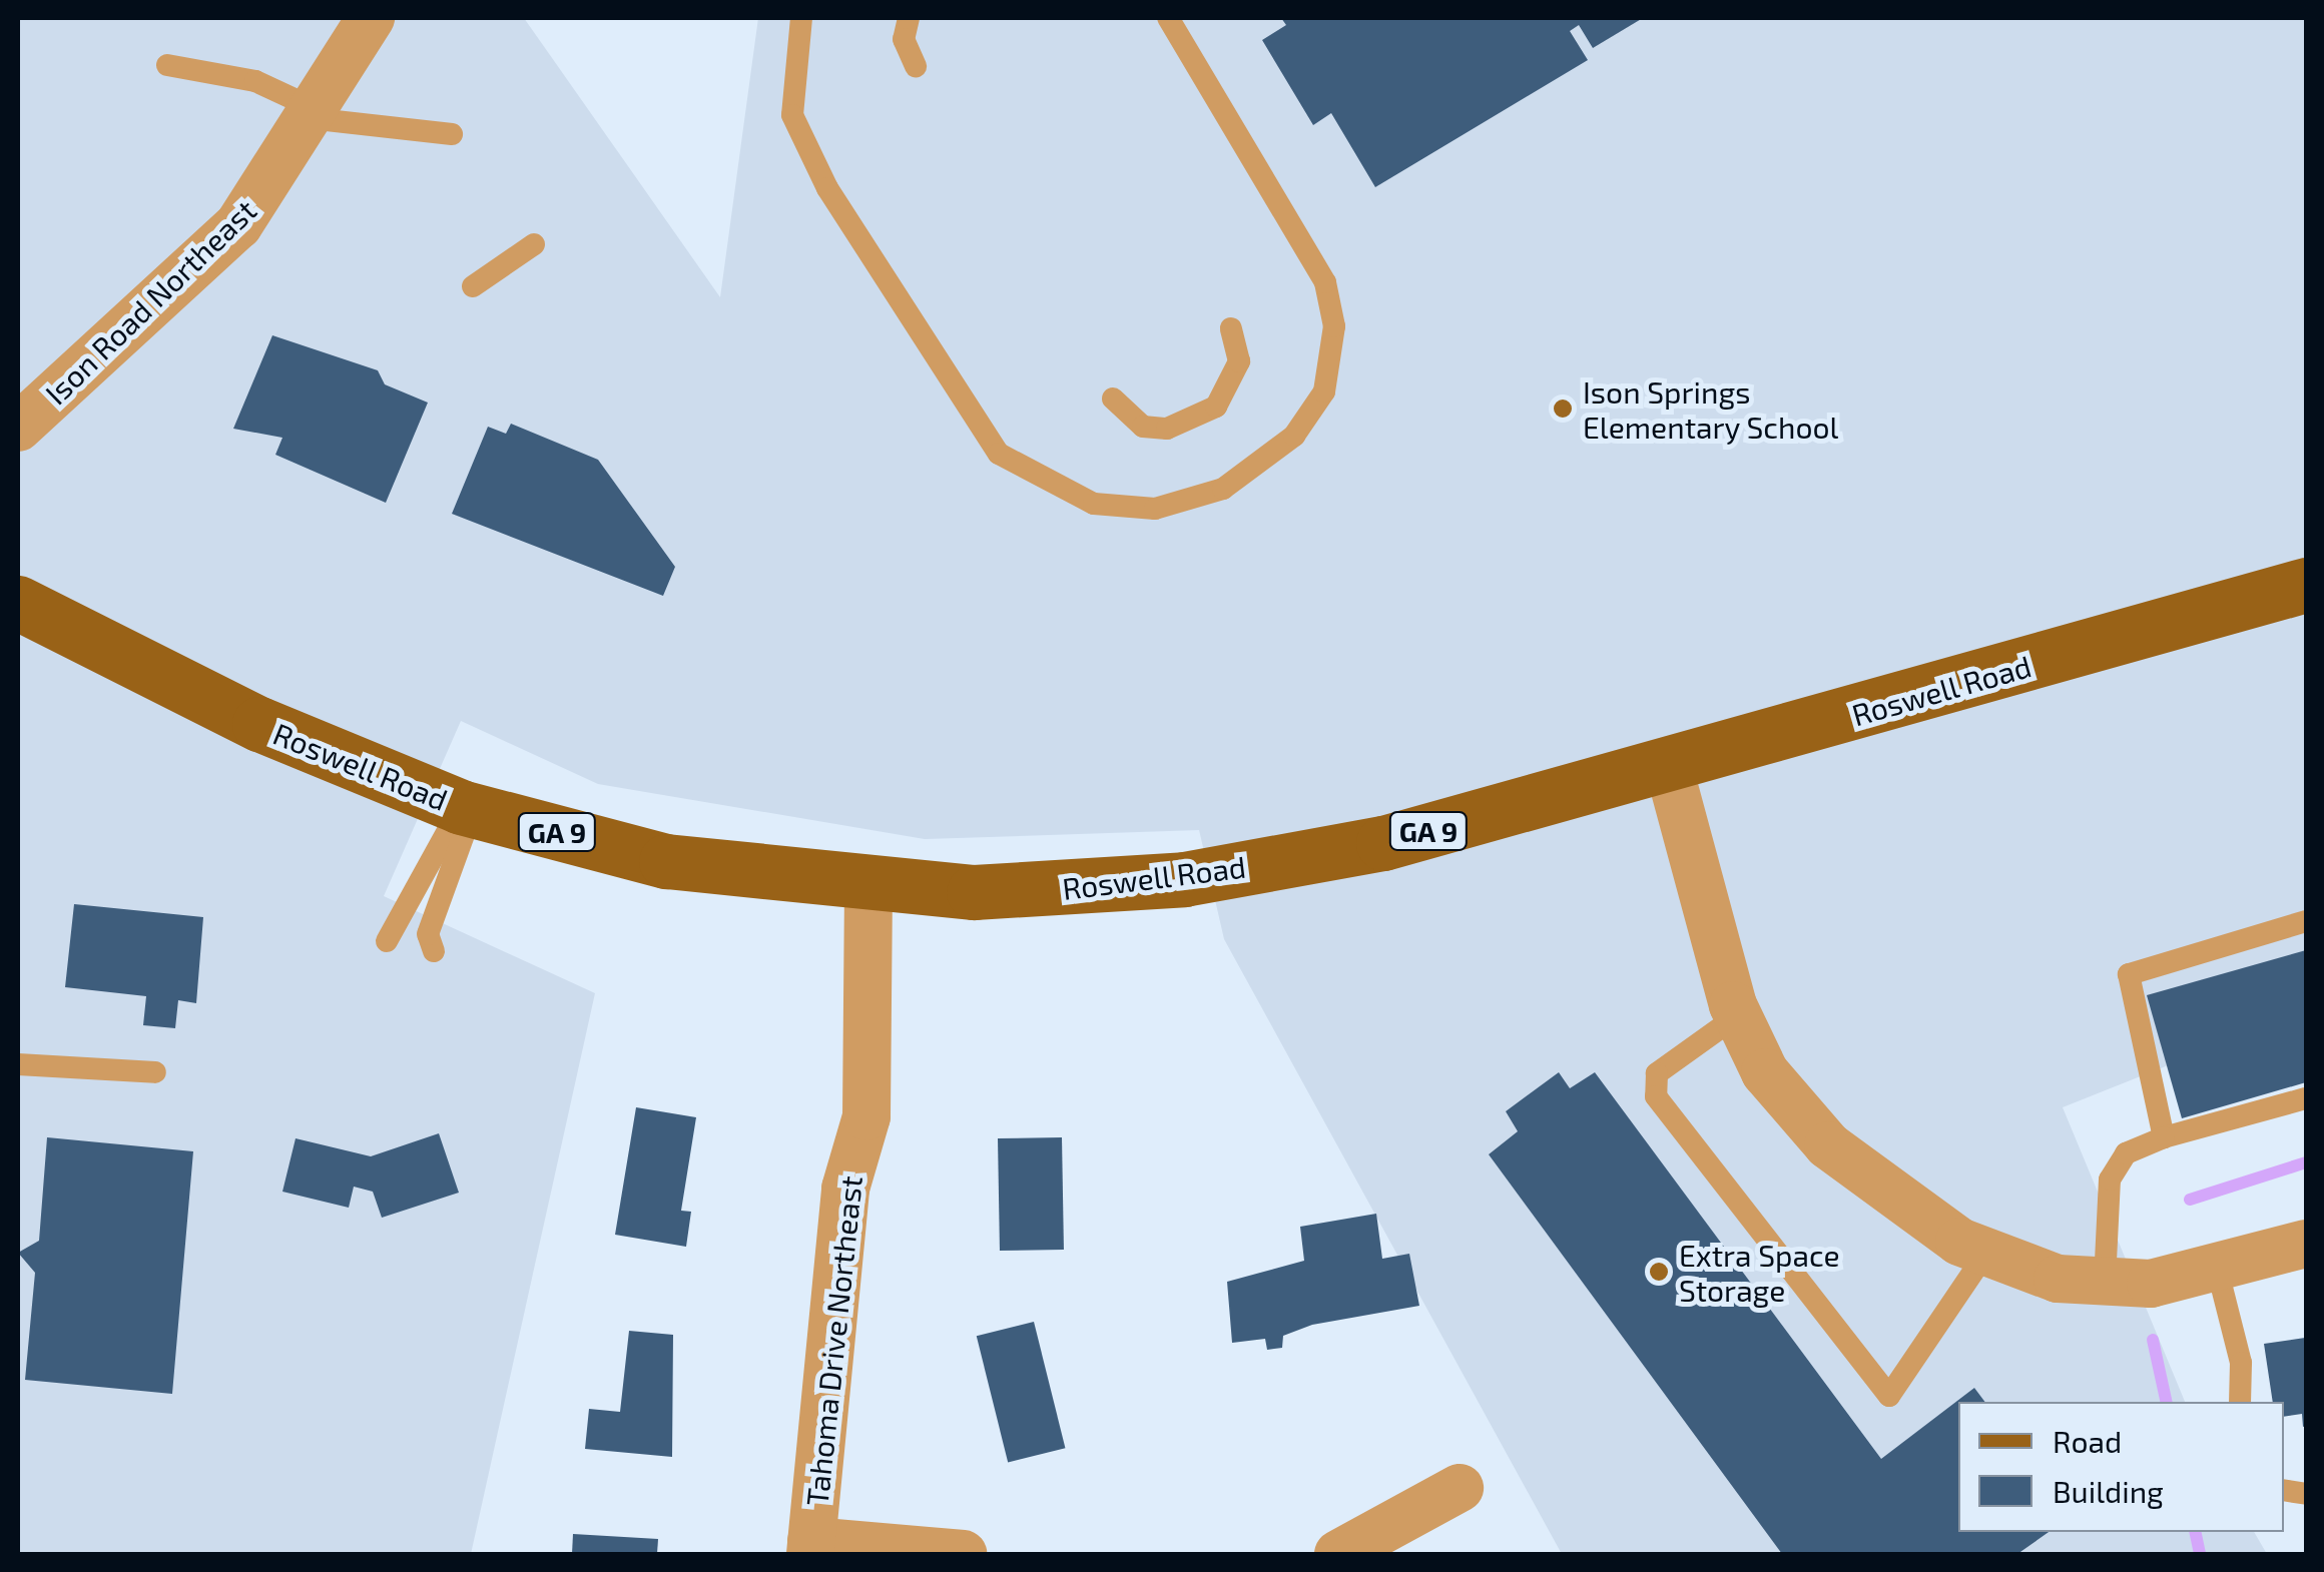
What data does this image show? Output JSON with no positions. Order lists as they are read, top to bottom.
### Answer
{
  "streets": {
    "main road": ["Roswell Road", "GA 9"],
    "street": ["Ison Road Northeast", "Tahoma Drive Northeast"]
  },
  "crossings": [
    ["Roswell Road", "Tahoma Drive Northeast"]
  ],
  "places": ["Ison Springs Elementary School", "Extra Space Storage"],
  "legend": ["Road", "Building"]
}
